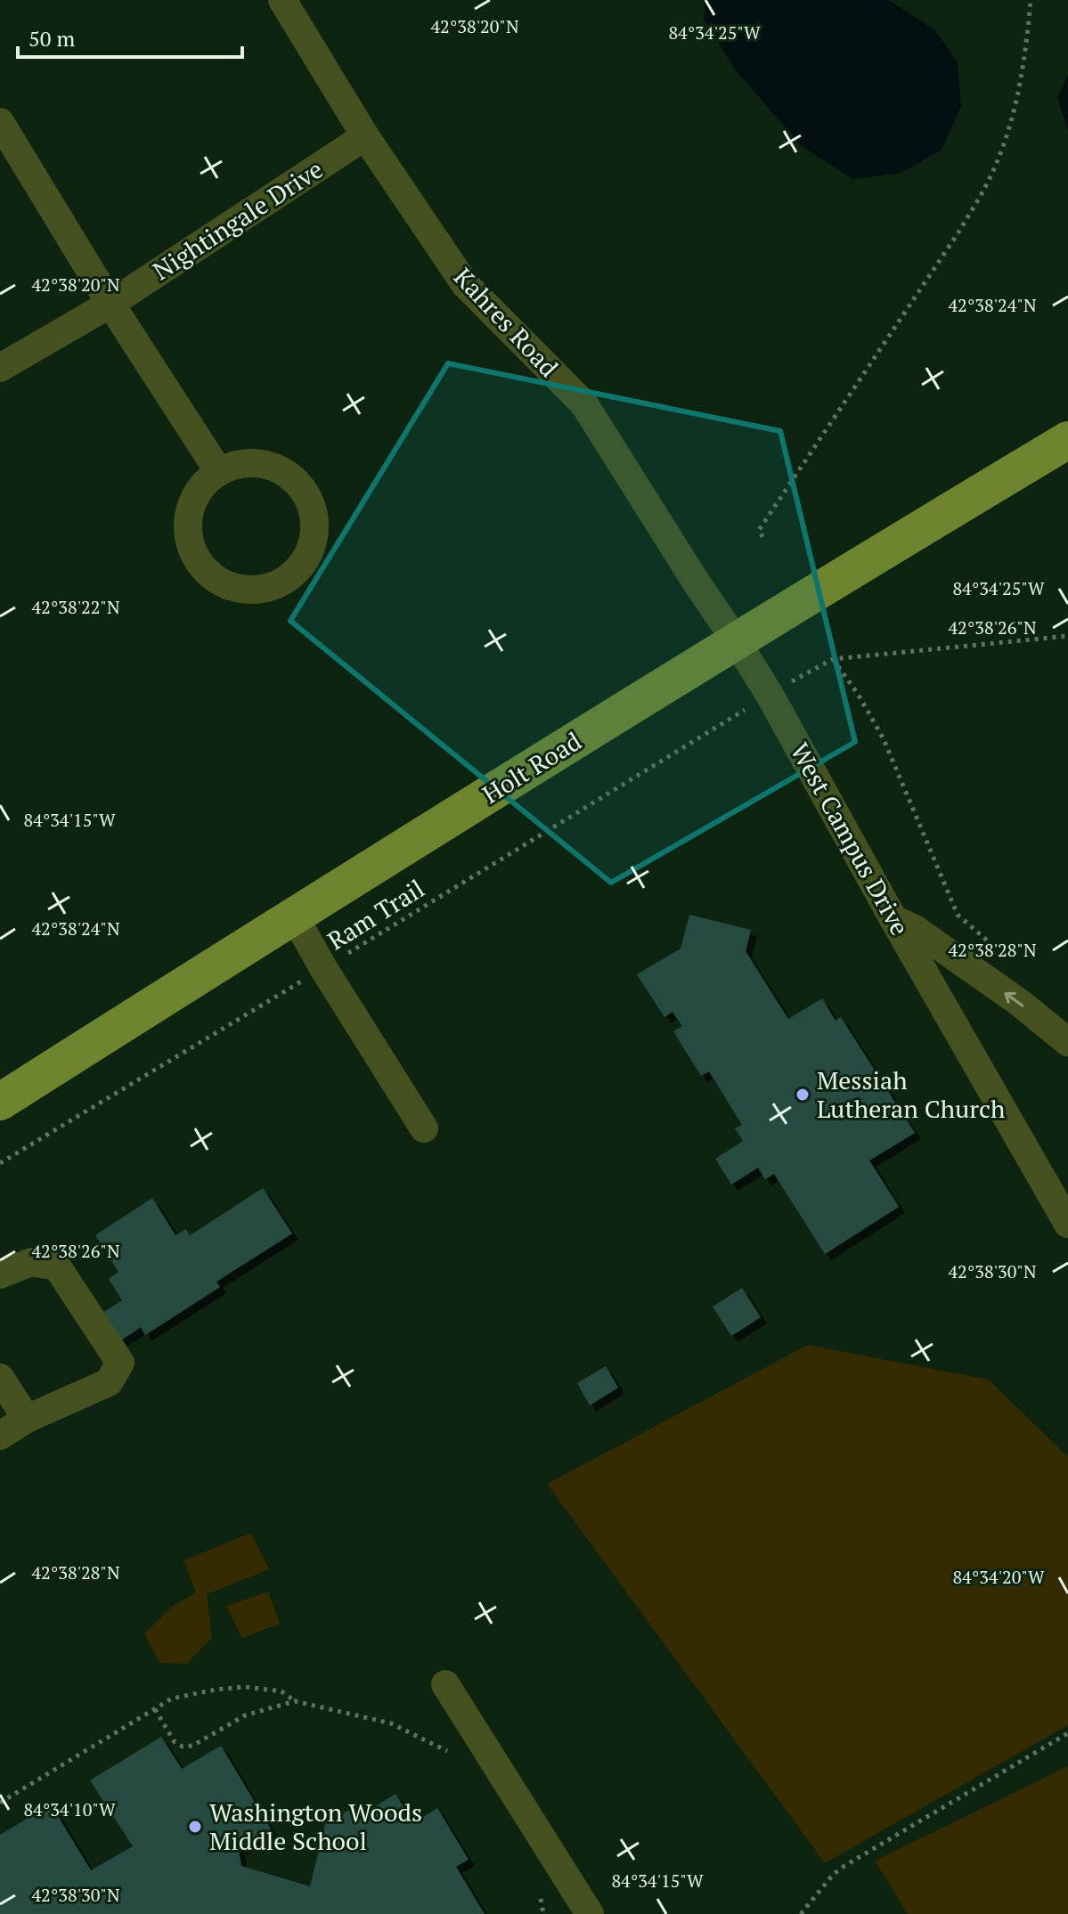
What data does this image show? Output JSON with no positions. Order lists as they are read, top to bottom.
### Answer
{
  "streets": {
    "main road": ["Holt Road"],
    "street": ["Nightingale Drive", "Kahres Road", "West Campus Drive"],
    "path": ["Ram Trail"]
  },
  "crossings": [
    ["Nightingale Drive", "Kahres Road"],
    ["Kahres Road", "Holt Road"],
    ["Kahres Road", "West Campus Drive"],
    ["Holt Road", "West Campus Drive"],
    ["West Campus Drive", "Ram Trail"]
  ],
  "places": ["Messiah Lutheran Church", "Washington Woods Middle School"],
  "scale_bar": "50 m",
  "coordinates": [
    "42°38'20\"N",
    "84°34'25\"W",
    "42°38'24\"N",
    "42°38'22\"N",
    "42°38'26\"N",
    "84°34'15\"W",
    "42°38'28\"N",
    "42°38'30\"N",
    "84°34'20\"W",
    "84°34'10\"W"
  ]
}
